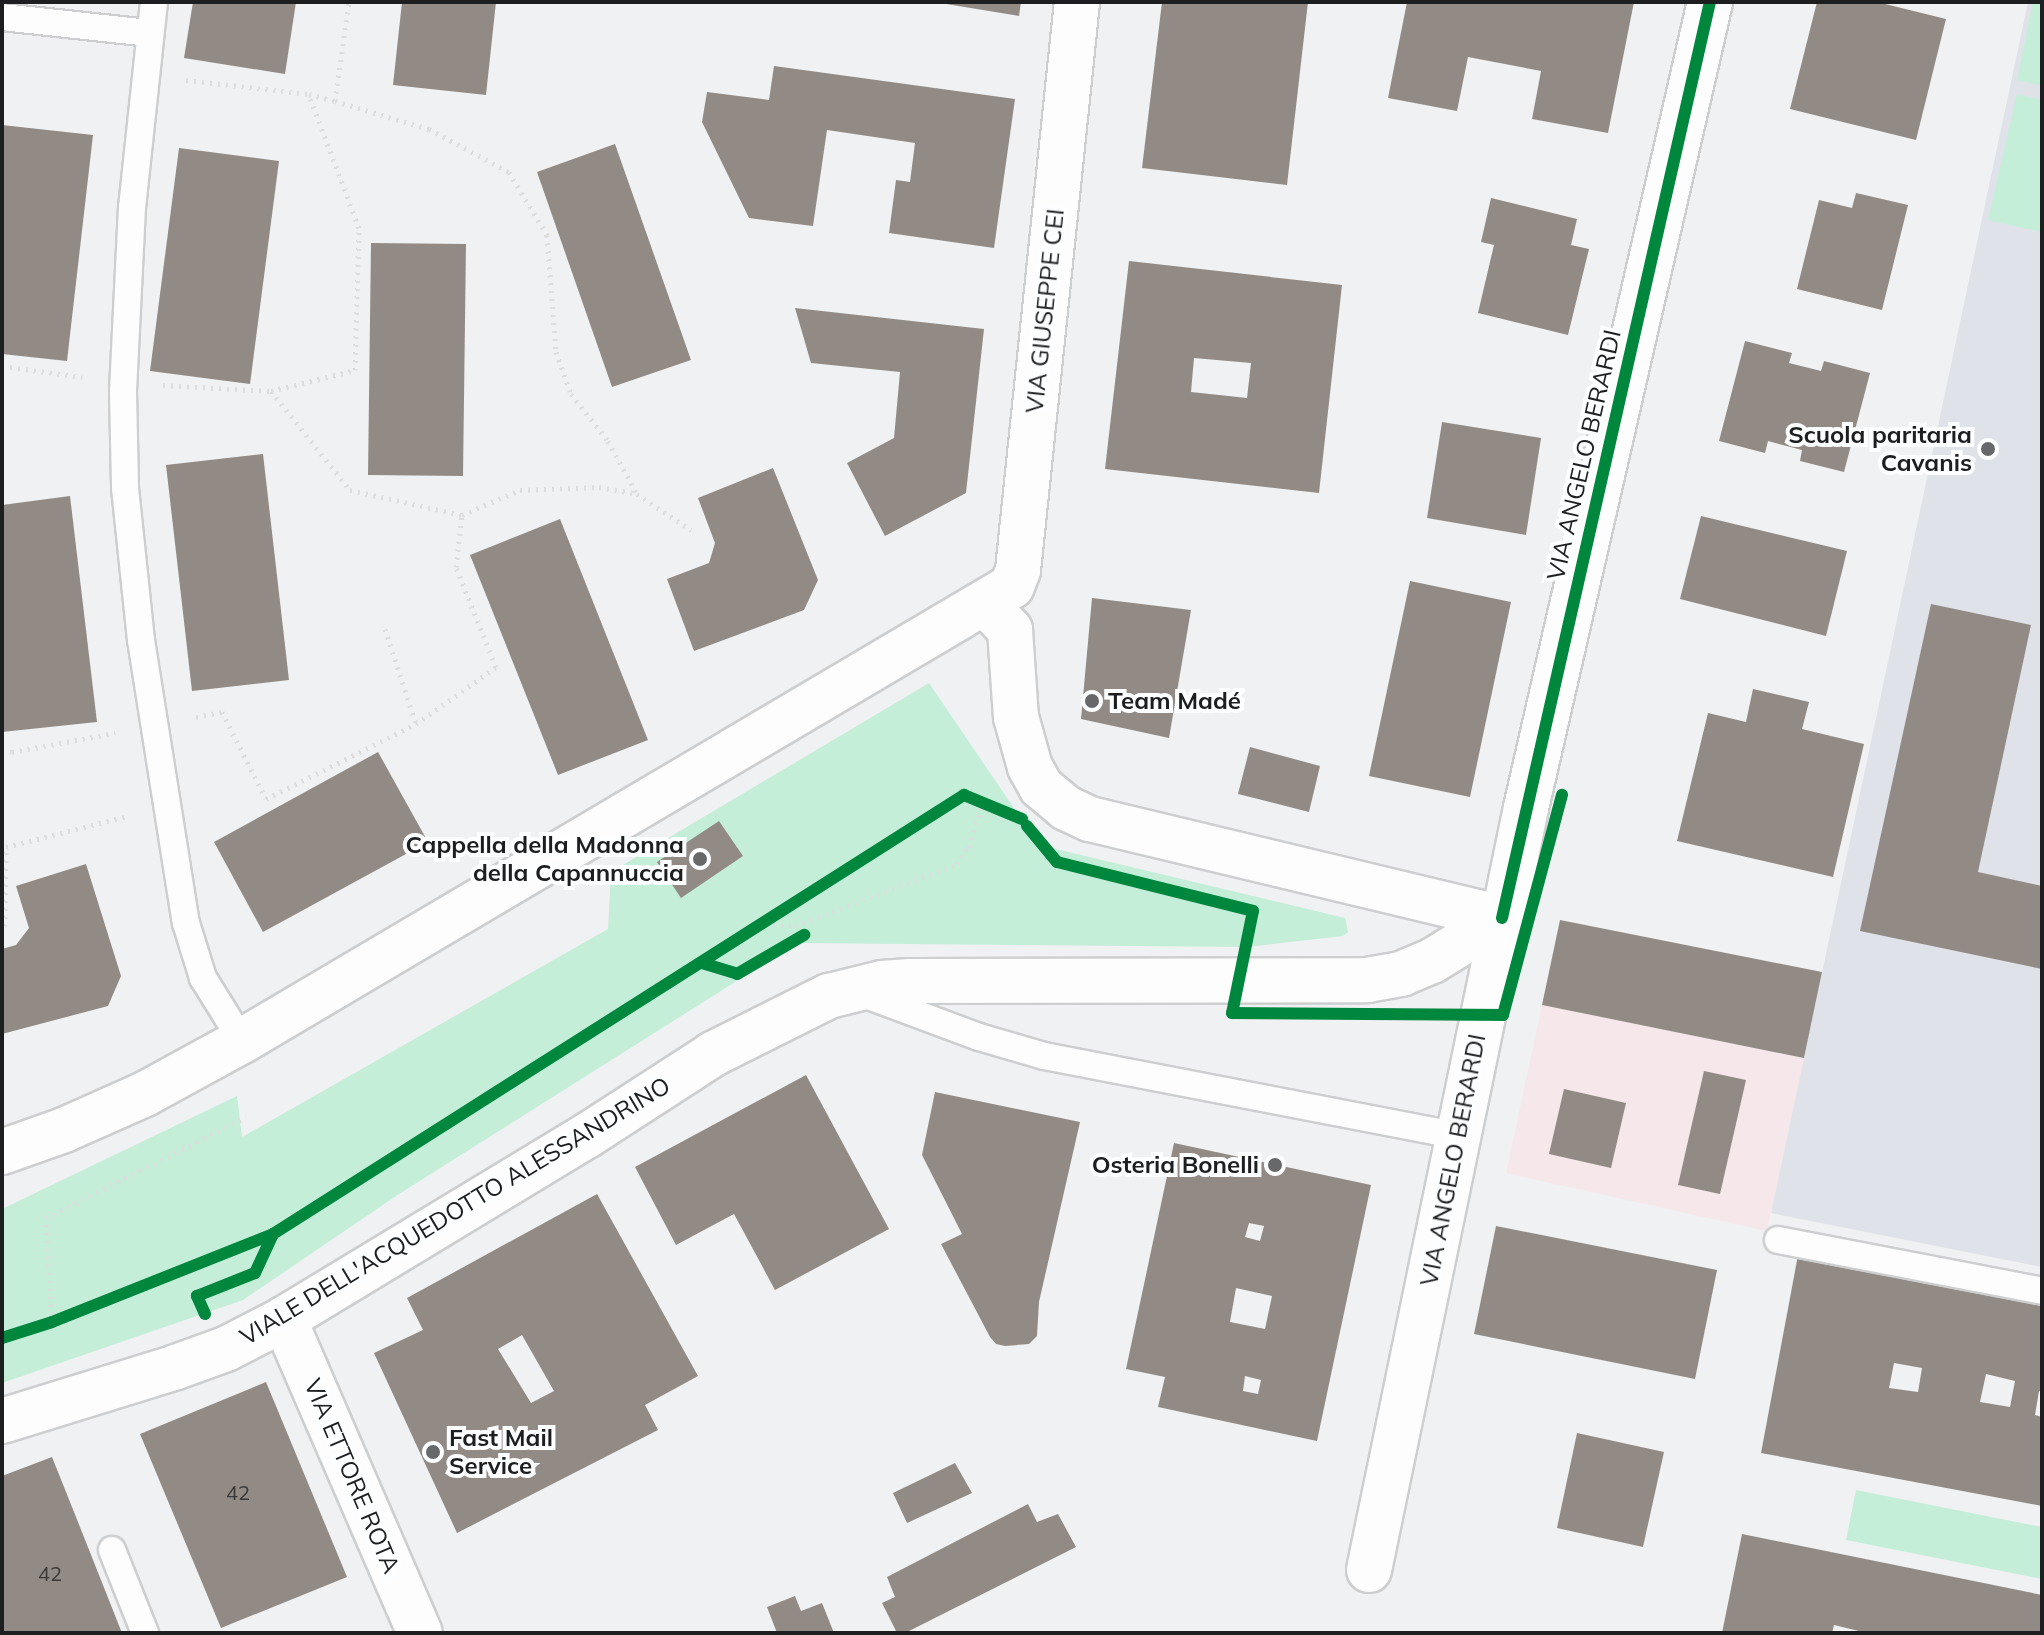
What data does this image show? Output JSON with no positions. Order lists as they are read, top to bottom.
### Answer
{
  "streets": {
    "street": [
      "VIA GIUSEPPE CEI",
      "VIA ANGELO BERARDI",
      "VIALE DELL'ACQUEDOTTO ALESSANDRINO",
      "VIA ETTORE ROTA"
    ]
  },
  "crossings": [
    ["VIA ANGELO BERARDI", "VIALE DELL'ACQUEDOTTO ALESSANDRINO"],
    ["VIALE DELL'ACQUEDOTTO ALESSANDRINO", "VIA ETTORE ROTA"]
  ],
  "places": [
    "Scuola paritaria Cavanis",
    "Team Madé",
    "Cappella della Madonna della Capannuccia",
    "Osteria Bonelli",
    "Fast Mail Service"
  ],
  "house_numbers": ["42", "42"]
}
